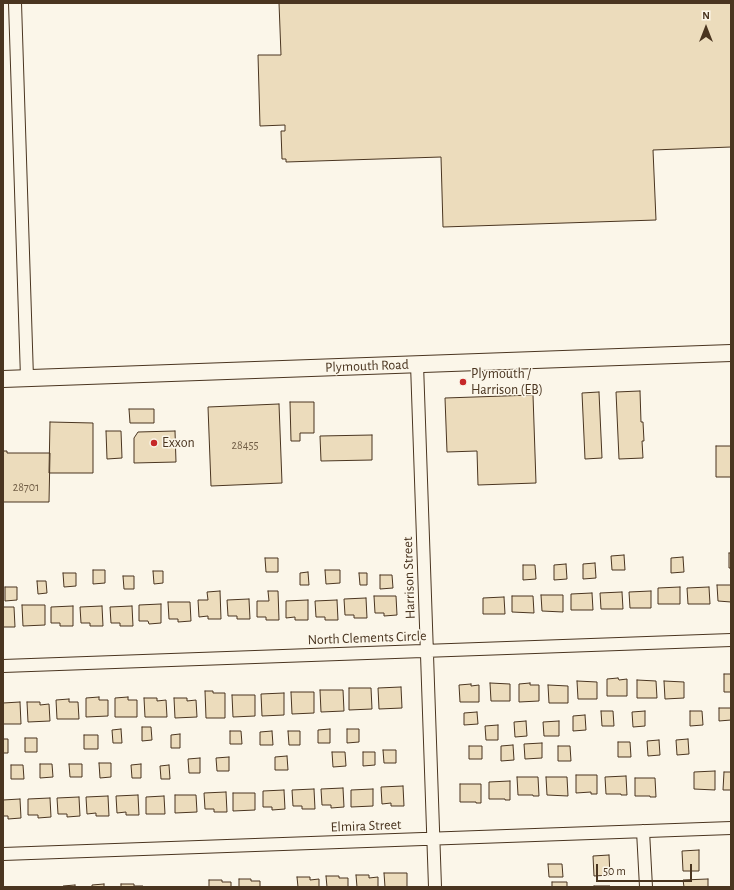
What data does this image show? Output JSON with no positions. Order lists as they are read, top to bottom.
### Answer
{
  "streets": {
    "main road": ["Plymouth Road"],
    "street": ["Harrison Street", "North Clements Circle", "Elmira Street"]
  },
  "crossings": [
    ["Plymouth Road", "Harrison Street"],
    ["Harrison Street", "North Clements Circle"],
    ["Harrison Street", "Elmira Street"]
  ],
  "places": ["Plymouth / Harrison (EB)", "Exxon"],
  "house_numbers": ["28455", "28701"],
  "scale_bar": "50 m",
  "north": "top"
}
